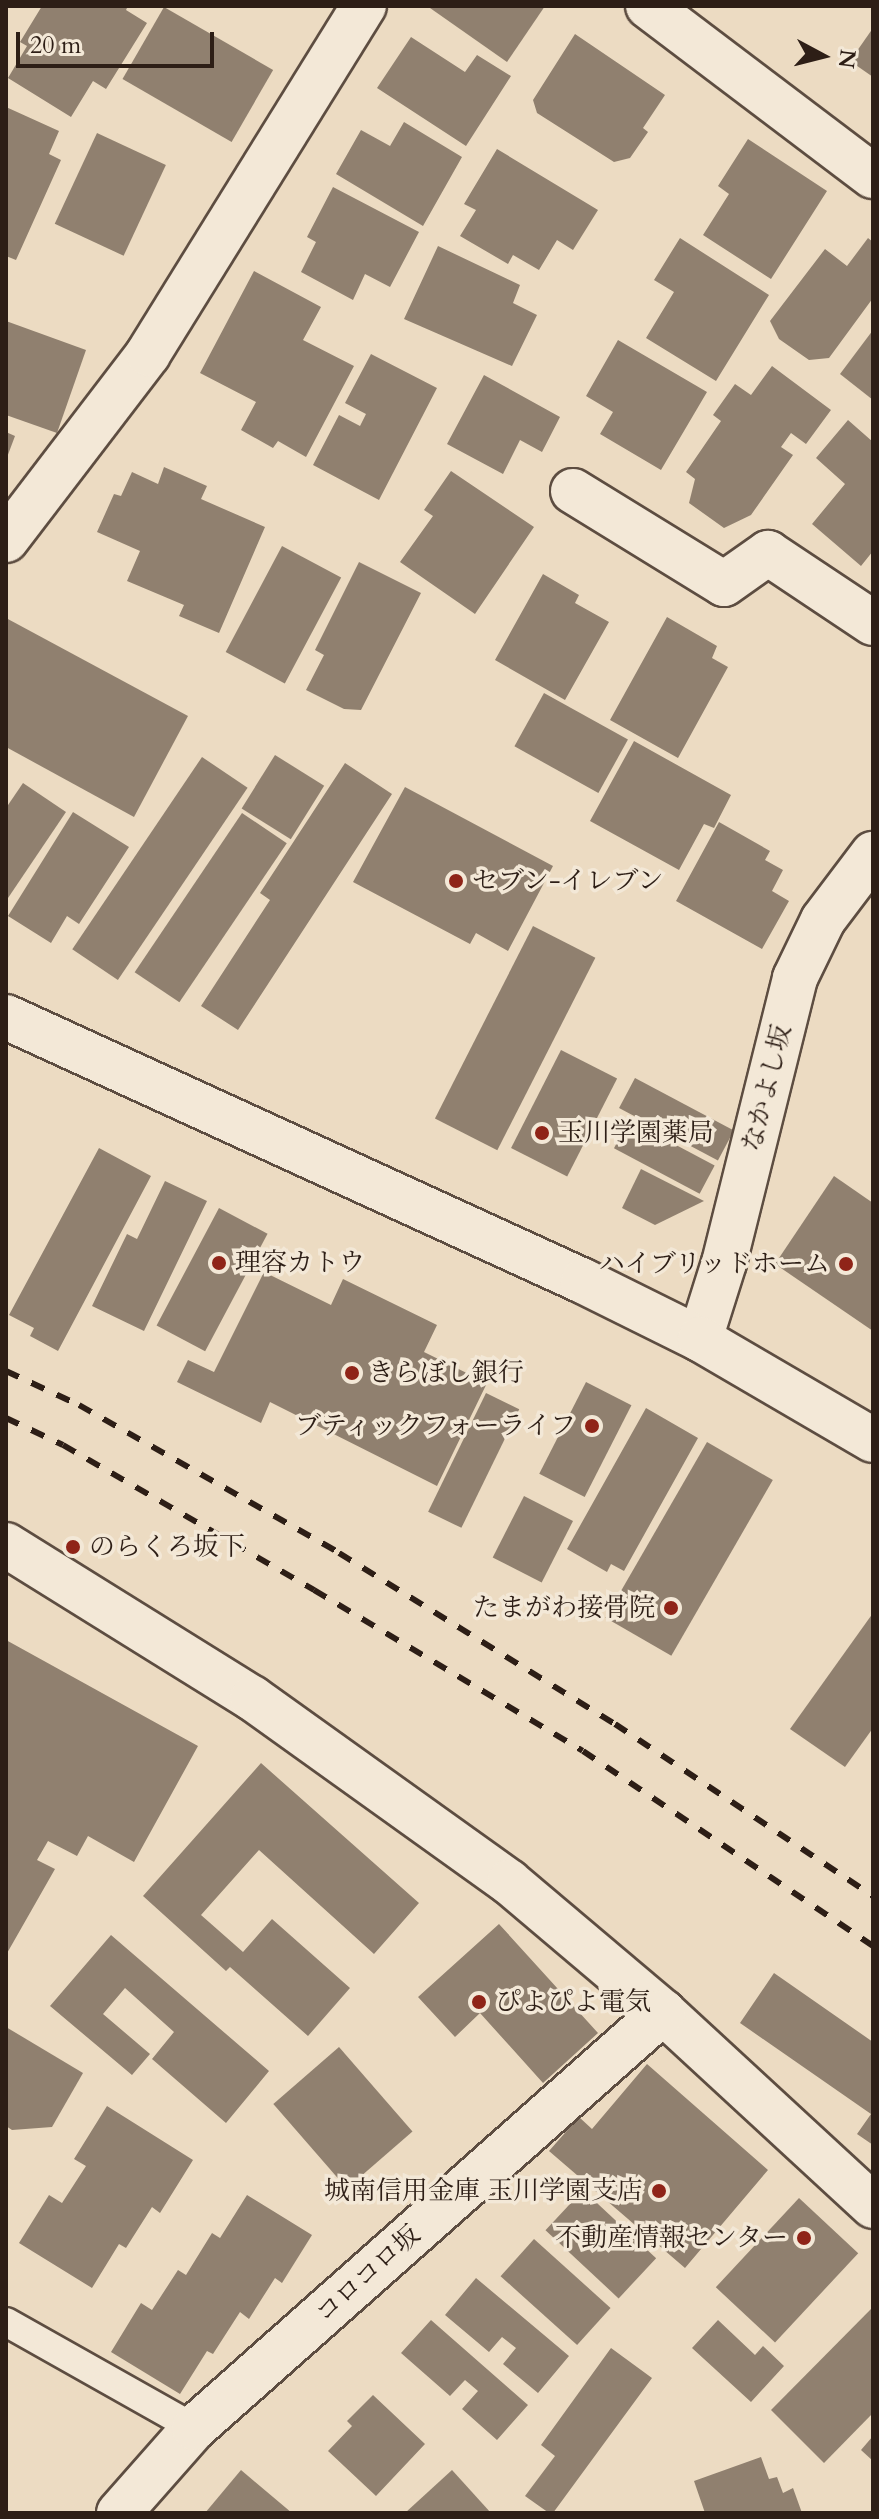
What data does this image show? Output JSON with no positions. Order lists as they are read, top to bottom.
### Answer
{
  "streets": {
    "street": ["なかよし坂", "コロコロ坂"]
  },
  "places": [
    "セブン-イレブン",
    "玉川学園薬局",
    "理容カトウ",
    "ハイブリッドホーム",
    "きらぼし銀行",
    "ブティックフォーライフ",
    "のらくろ坂下",
    "たまがわ接骨院",
    "ぴよぴよ電気",
    "城南信用金庫 玉川学園支店",
    "不動産情報センター"
  ],
  "scale_bar": "20 m",
  "north": "right"
}
